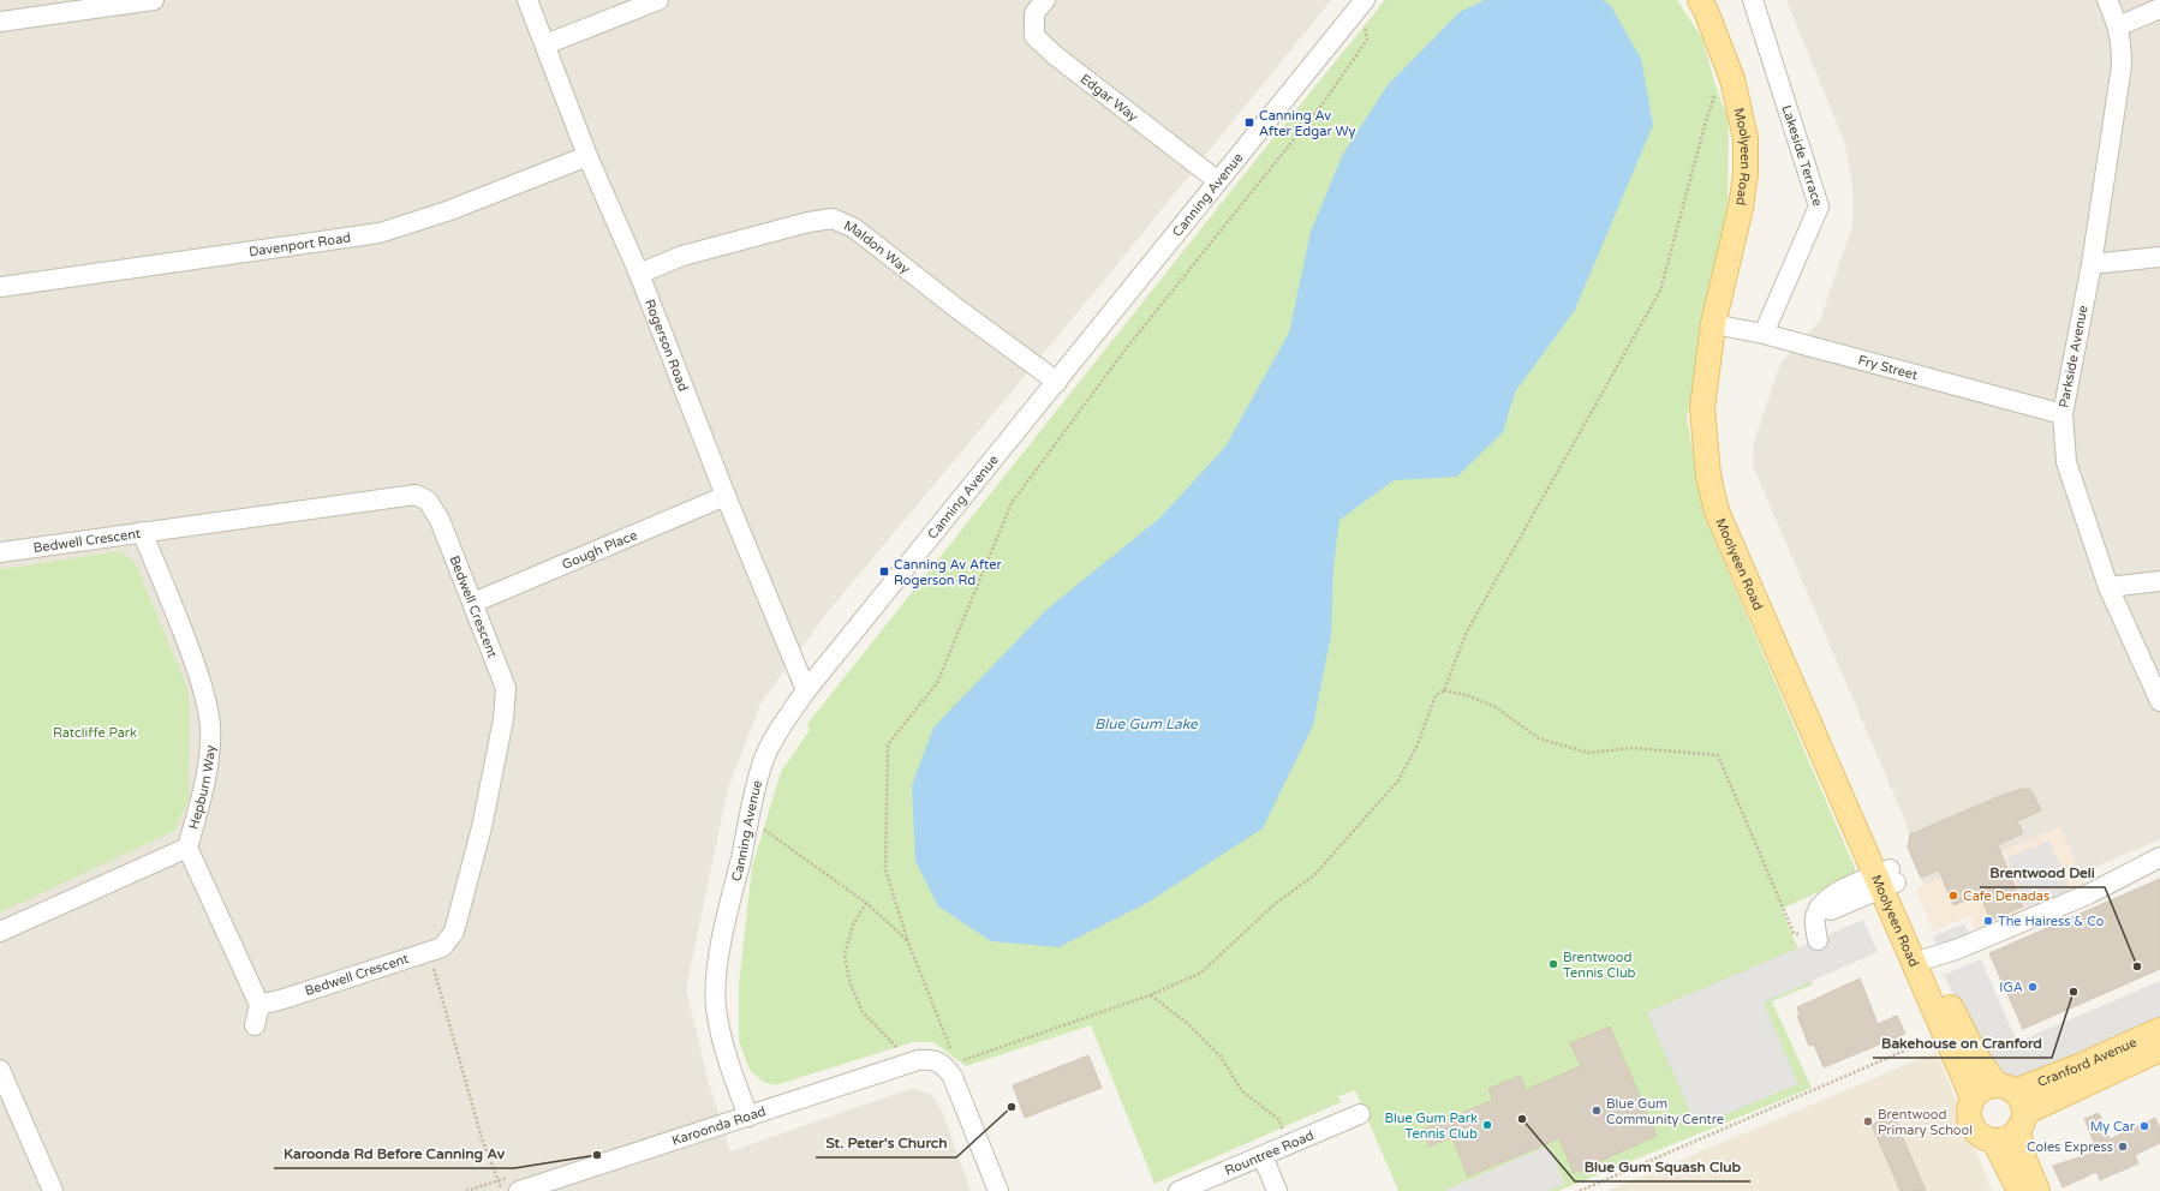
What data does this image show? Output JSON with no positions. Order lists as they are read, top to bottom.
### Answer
{
  "streets": {
    "main road": ["Moolyeen Road", "Cranford Avenue"],
    "street": [
      "Edgar Way",
      "Lakeside Terrace",
      "Canning Avenue",
      "Davenport Road",
      "Maldon Way",
      "Rogerson Road",
      "Parkside Avenue",
      "Fry Street",
      "Bedwell Crescent",
      "Gough Place",
      "Hepburn Way",
      "Karoonda Road",
      "Rountree Road"
    ]
  },
  "crossings": [
    ["Edgar Way", "Canning Avenue"],
    ["Moolyeen Road", "Fry Street"],
    ["Moolyeen Road", "Cranford Avenue"],
    ["Lakeside Terrace", "Fry Street"],
    ["Canning Avenue", "Maldon Way"],
    ["Canning Avenue", "Rogerson Road"],
    ["Canning Avenue", "Karoonda Road"],
    ["Davenport Road", "Rogerson Road"],
    ["Maldon Way", "Rogerson Road"],
    ["Rogerson Road", "Gough Place"],
    ["Parkside Avenue", "Fry Street"],
    ["Bedwell Crescent", "Gough Place"],
    ["Bedwell Crescent", "Hepburn Way"]
  ],
  "water": ["Blue Gum Lake"],
  "parks": ["Ratcliffe Park"],
  "places": {
    "transit": ["Canning Av After Edgar Wy", "Canning Av After Rogerson Rd"],
    "other": [
      "Cafe Denadas",
      "The Hairess & Co",
      "Brentwood Tennis Club",
      "Brentwood Deli",
      "IGA",
      "Bakehouse on Cranford",
      "St. Peter's Church",
      "Blue Gum Community Centre",
      "Blue Gum Squash Club",
      "Brentwood Primary School",
      "Blue Gum Park Tennis Club",
      "My Car",
      "Coles Express",
      "Karoonda Rd Before Canning Av"
    ]
  }
}
